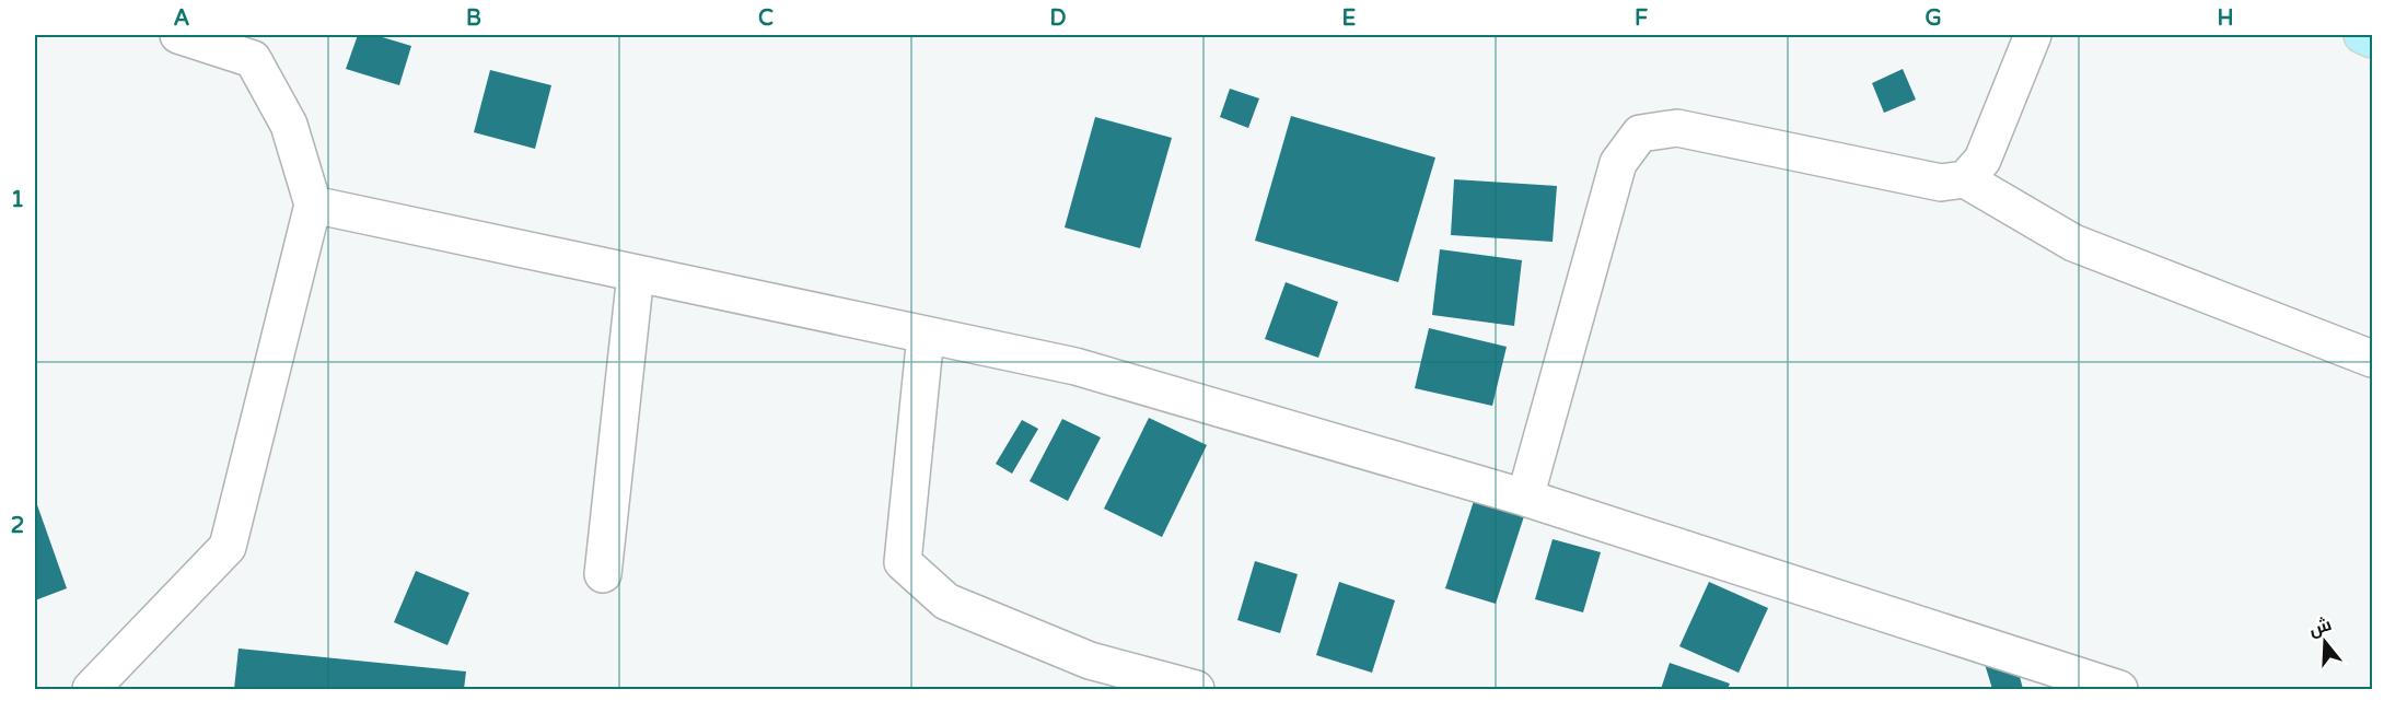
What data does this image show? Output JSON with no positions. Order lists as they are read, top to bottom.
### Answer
{
  "north": "top",
  "grid": {
    "columns": [
      "A",
      "B",
      "C",
      "D",
      "E",
      "F",
      "G",
      "H"
    ],
    "rows": ["1", "2"]
  }
}
